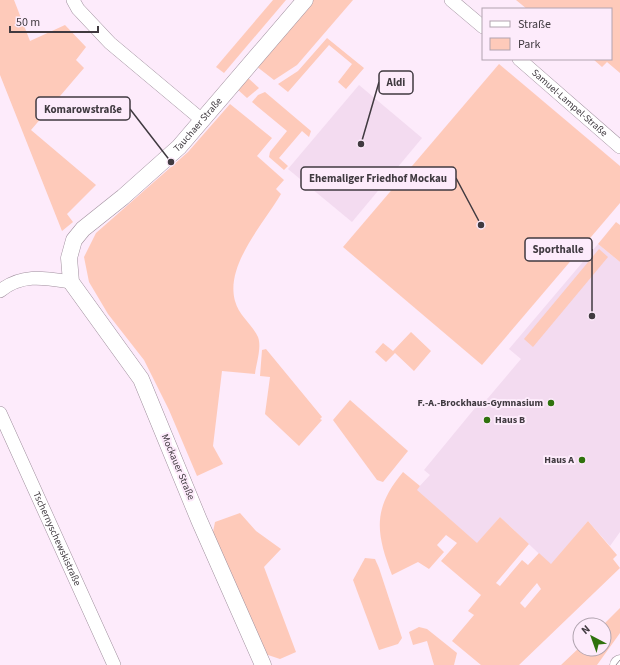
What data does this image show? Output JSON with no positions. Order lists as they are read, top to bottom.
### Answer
{
  "streets": {
    "street": [
      "Samuel-Lampel-Straße",
      "Tauchaer Straße",
      "Mockauer Straße",
      "Tschernyschewskistraße"
    ]
  },
  "crossings": [
    ["Tauchaer Straße", "Mockauer Straße"]
  ],
  "places": [
    "Aldi",
    "Komarowstraße",
    "Ehemaliger Friedhof Mockau",
    "Sporthalle",
    "F.-A.-Brockhaus-Gymnasium",
    "Haus B",
    "Haus A"
  ],
  "legend": ["Straße", "Park"],
  "scale_bar": "50 m",
  "north": "top left"
}
